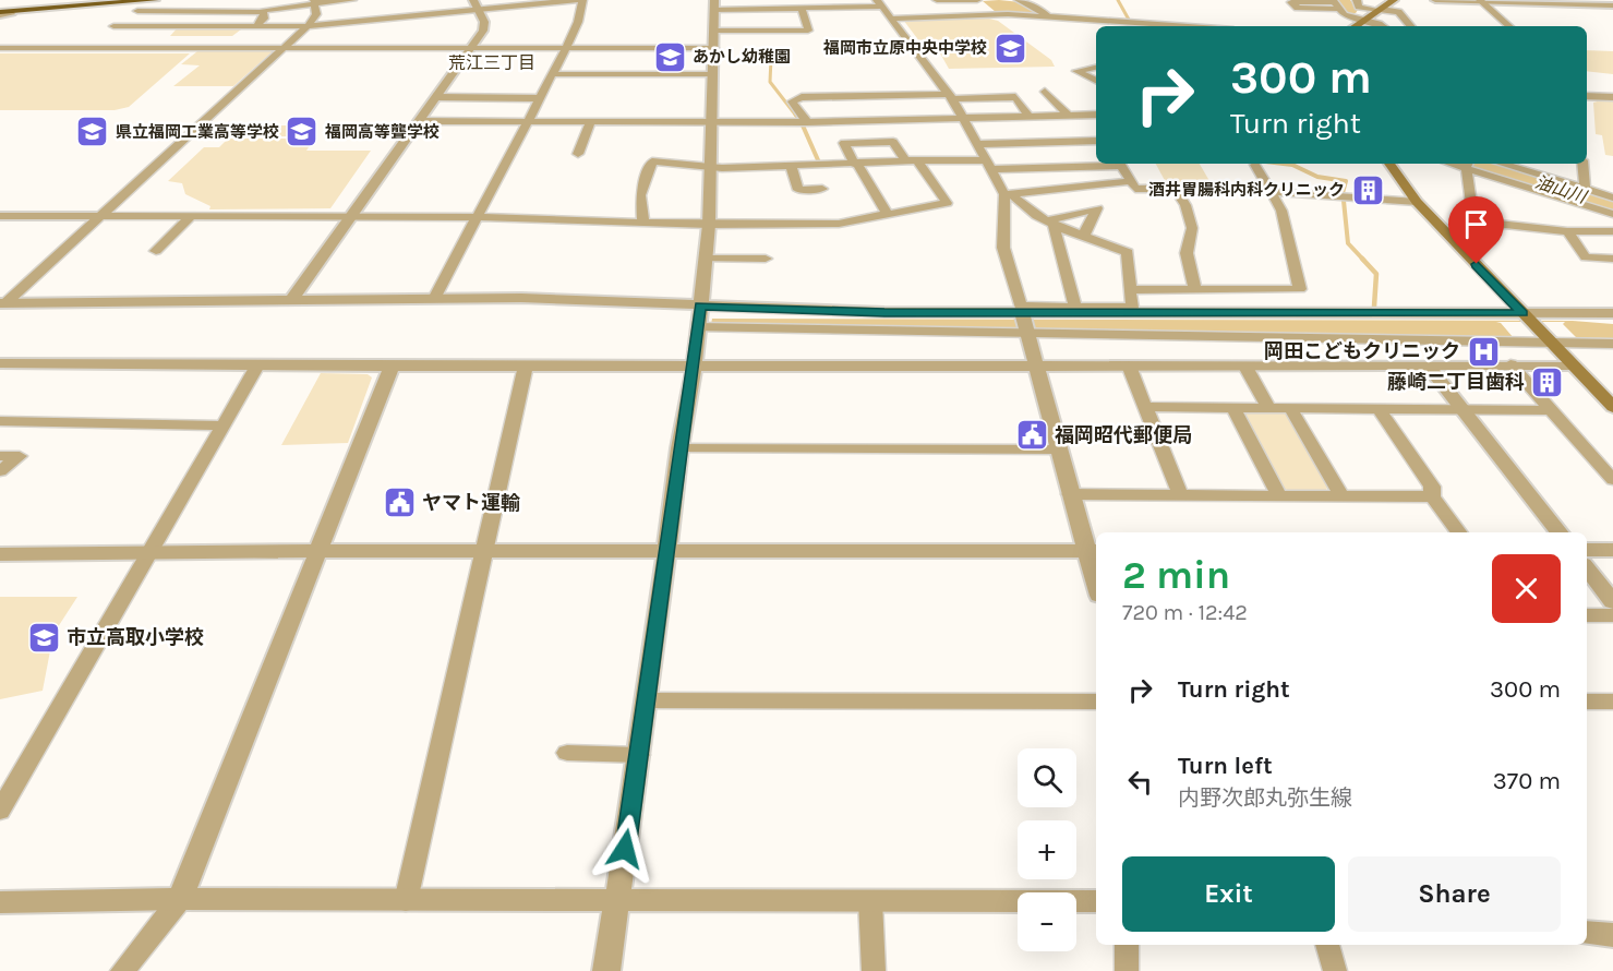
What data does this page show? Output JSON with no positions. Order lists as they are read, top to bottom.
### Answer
{
  "districts": ["荒江三丁目"],
  "water": ["油山川"],
  "places": {
    "school or university": [
      "福岡市立原中央中学校",
      "あかし幼稚園",
      "県立福岡工業高等学校",
      "福岡高等聾学校",
      "市立高取小学校"
    ],
    "building": ["酒井胃腸科内科クリニック", "藤崎二丁目歯科"],
    "hospital": ["岡田こどもクリニック"],
    "public building": ["福岡昭代郵便局", "ヤマト運輸"]
  },
  "page": {
    "turn": ["300 m", "Turn right"],
    "heading": ["2 min", "720 m · 12:42"],
    "list": [
      {
        "name": "Turn right",
        "value": "300 m"
      },
      {
        "name": "Turn left",
        "note": "内野次郎丸弥生線",
        "value": "370 m"
      }
    ],
    "map_buttons": ["+", "−"],
    "buttons": ["Exit", "Share"]
  }
}
